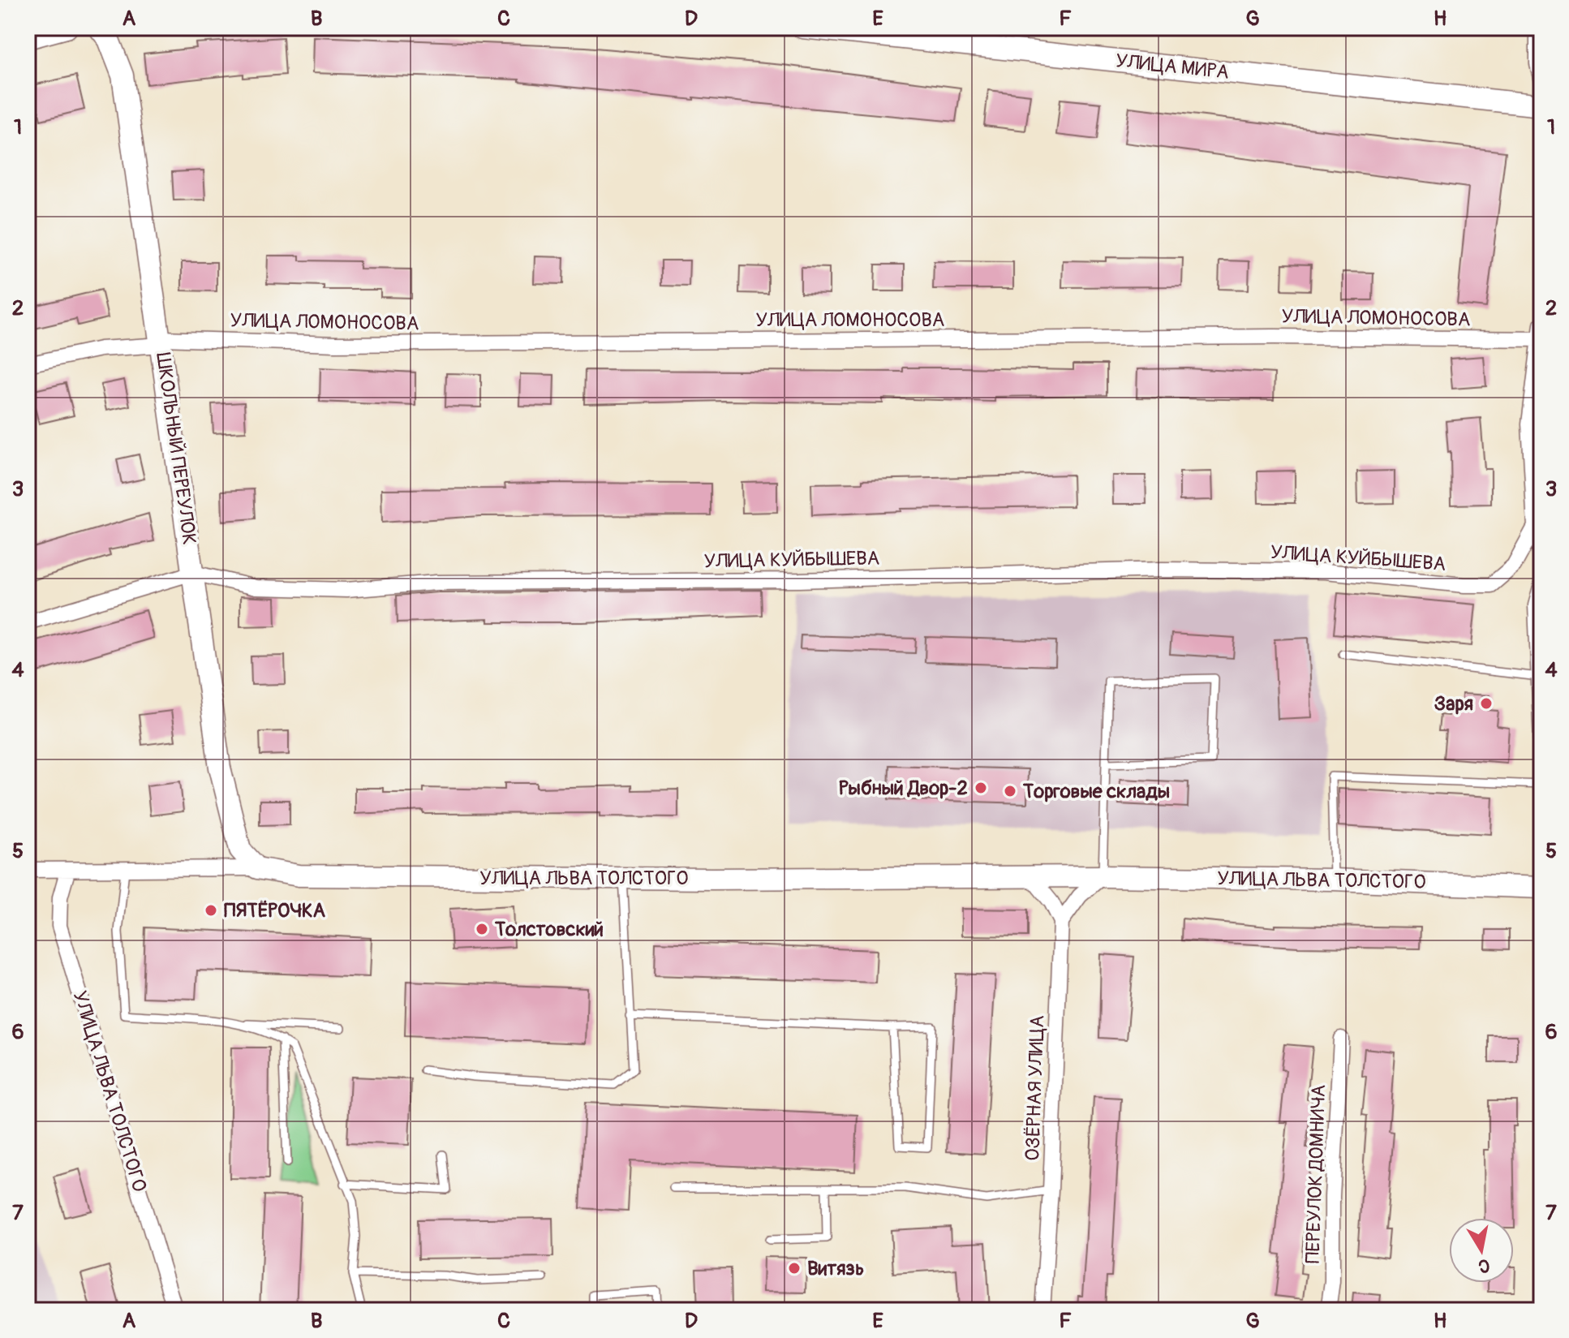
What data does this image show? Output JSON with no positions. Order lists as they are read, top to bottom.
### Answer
{
  "streets": {
    "street": [
      "УЛИЦА МИРА",
      "УЛИЦА ЛОМОНОСОВА",
      "ШКОЛЬНЫЙ ПЕРЕУЛОК",
      "УЛИЦА КУЙБЫШЕВА",
      "УЛИЦА ЛЬВА ТОЛСТОГО",
      "ОЗЁРНАЯ УЛИЦА",
      "ПЕРЕУЛОК ДОМНИЧА"
    ]
  },
  "crossings": [
    ["УЛИЦА ЛОМОНОСОВА", "ШКОЛЬНЫЙ ПЕРЕУЛОК"],
    ["ШКОЛЬНЫЙ ПЕРЕУЛОК", "УЛИЦА КУЙБЫШЕВА"],
    ["ШКОЛЬНЫЙ ПЕРЕУЛОК", "УЛИЦА ЛЬВА ТОЛСТОГО"]
  ],
  "places": [
    "Заря",
    "Рыбный Двор-2",
    "Торговые склады",
    "ПЯТЁРОЧКА",
    "Толстовский",
    "Витязь"
  ],
  "north": "bottom",
  "grid": {
    "columns": [
      "A",
      "B",
      "C",
      "D",
      "E",
      "F",
      "G",
      "H"
    ],
    "rows": [
      "1",
      "2",
      "3",
      "4",
      "5",
      "6",
      "7"
    ]
  }
}
